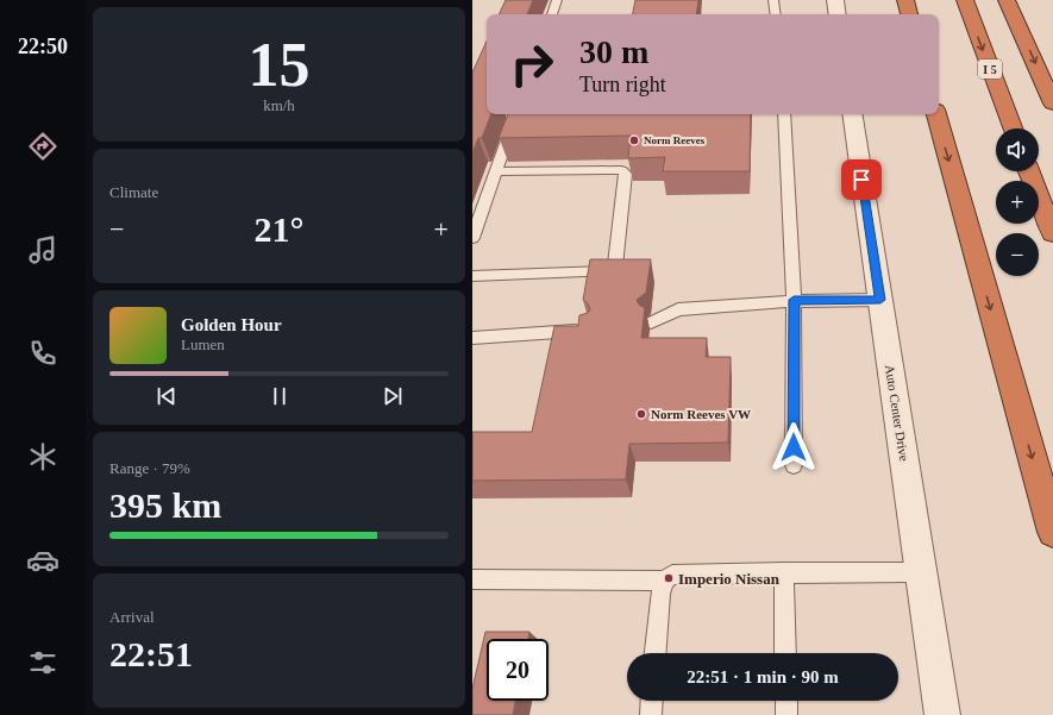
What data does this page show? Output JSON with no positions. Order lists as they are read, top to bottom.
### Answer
{
  "streets": {
    "highway": ["I 5"],
    "street": ["Auto Center Drive"]
  },
  "places": ["Norm Reeves", "Norm Reeves VW", "Imperio Nissan"],
  "page": {
    "tabs": "22:50",
    "tile": [
      ["15", "km/h"],
      "Climate",
      ["Range · 79%", "395 km"],
      ["Arrival", "22:51"]
    ],
    "turn": ["30 m", "Turn right"],
    "map_buttons": ["+", "−"],
    "heat": ["−", "21°", "+"],
    "song": ["Golden Hour", "Lumen"],
    "limit": "20",
    "trip": "22:51 · 1 min · 90 m"
  }
}
